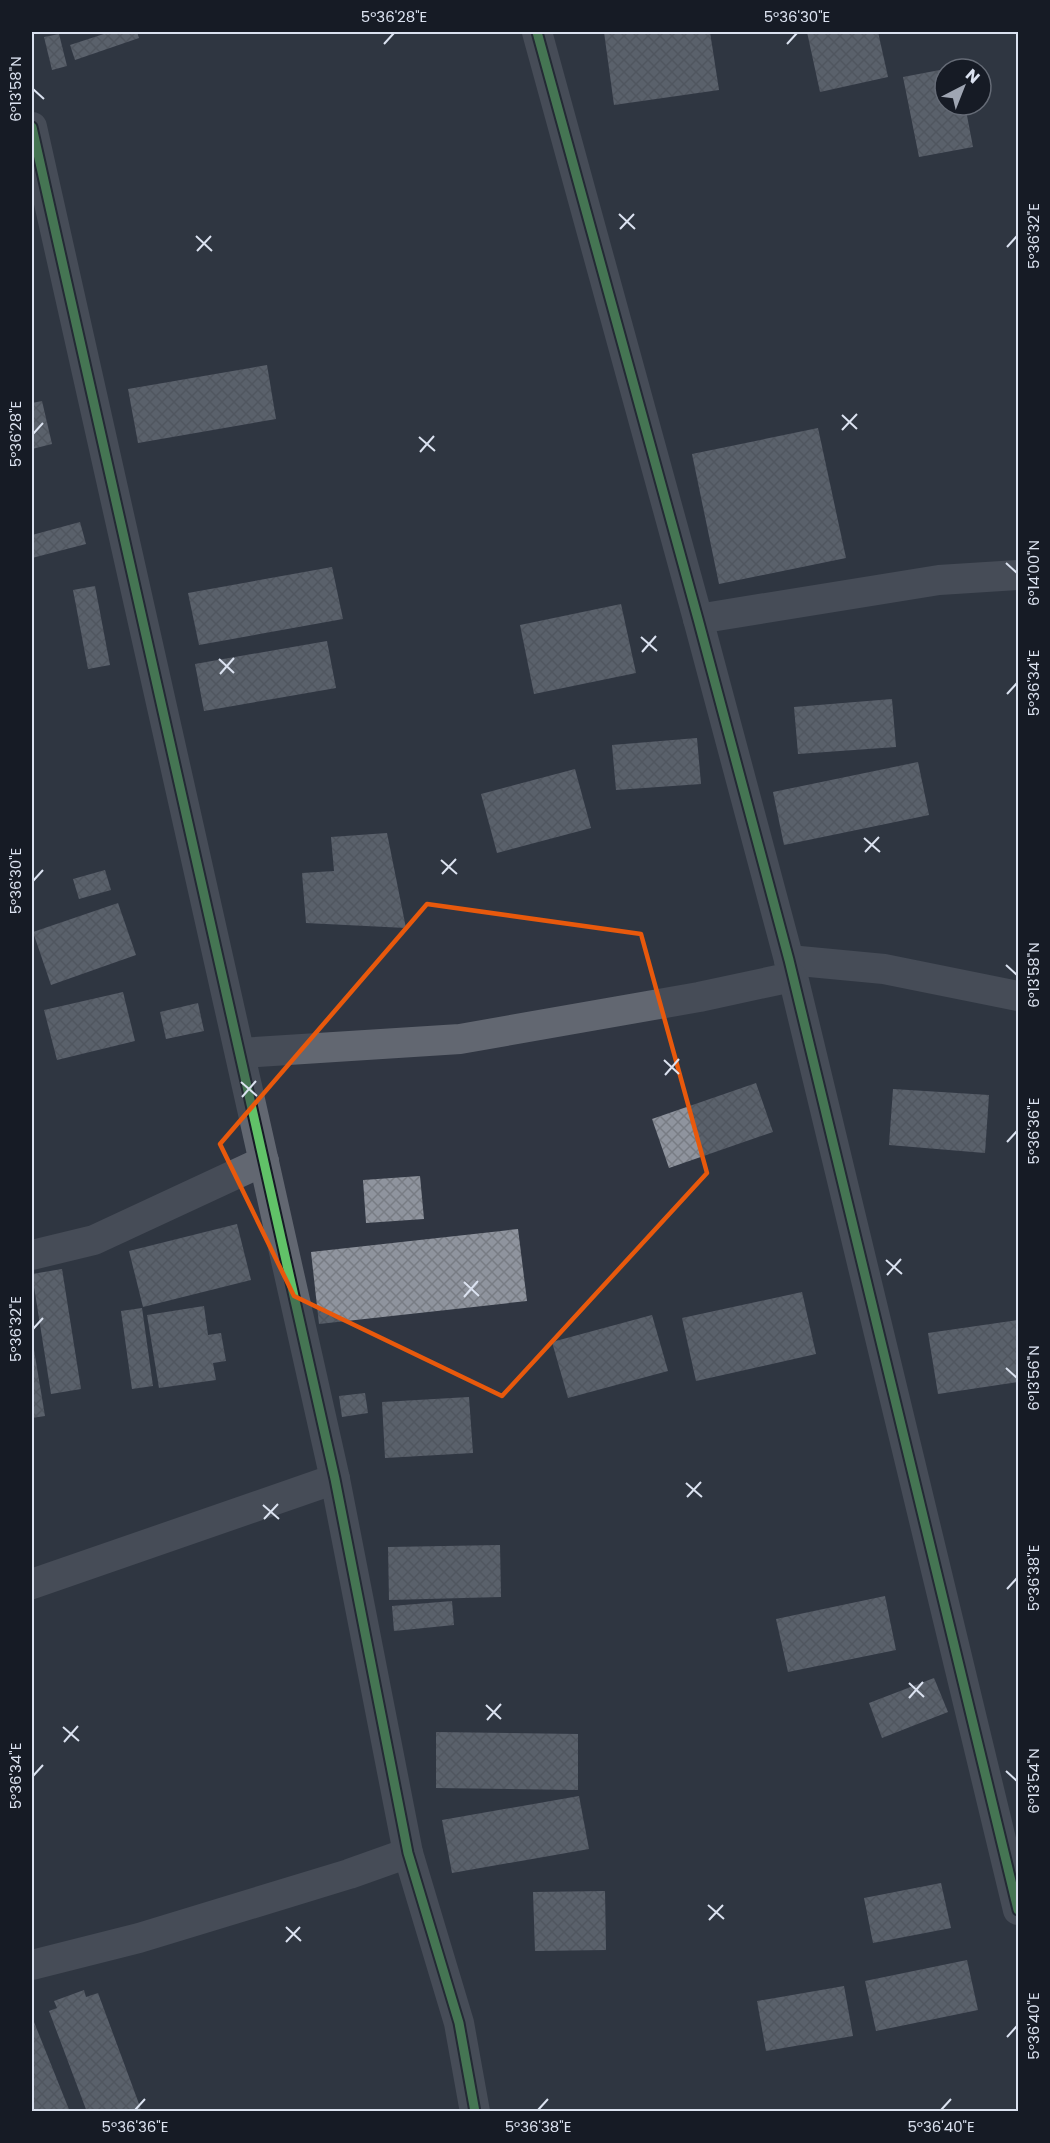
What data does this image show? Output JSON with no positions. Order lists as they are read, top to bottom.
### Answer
{
  "north": "top right",
  "coordinates": [
    "5°36'28\"E",
    "5°36'30\"E",
    "6°13'58\"N",
    "5°36'32\"E",
    "6°14'00\"N",
    "5°36'34\"E",
    "5°36'36\"E",
    "6°13'56\"N",
    "5°36'38\"E",
    "6°13'54\"N",
    "5°36'40\"E"
  ]
}
